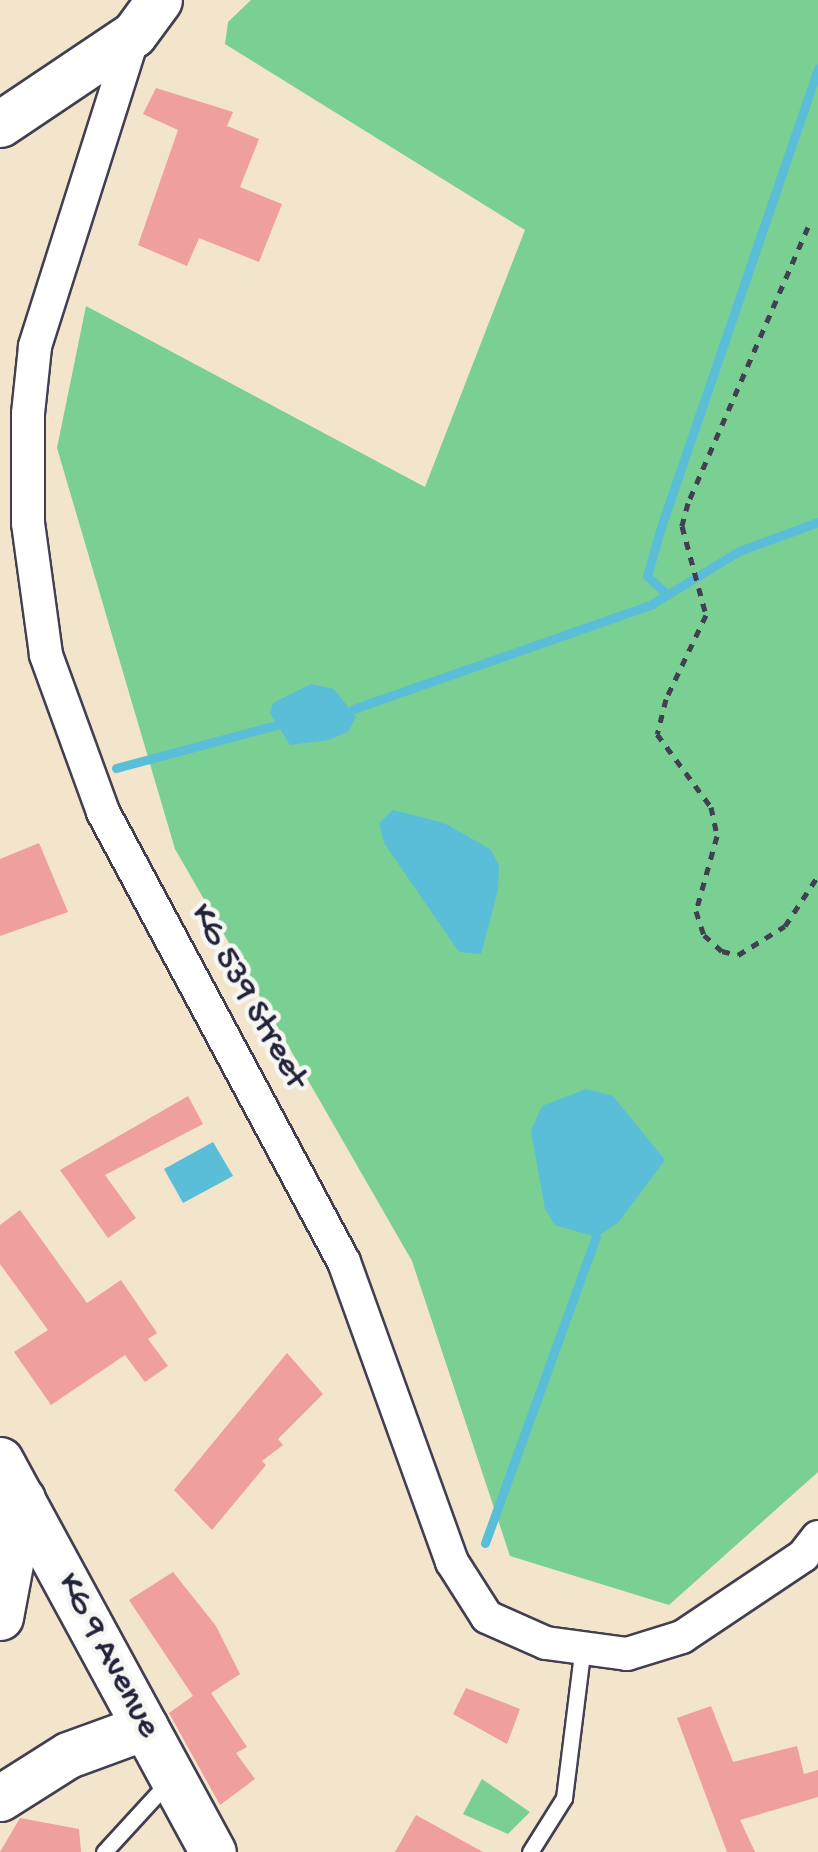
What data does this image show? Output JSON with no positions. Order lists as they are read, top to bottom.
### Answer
{
  "streets": {
    "main road": ["KG 9 Avenue"],
    "street": ["KG 539 Street"]
  }
}
